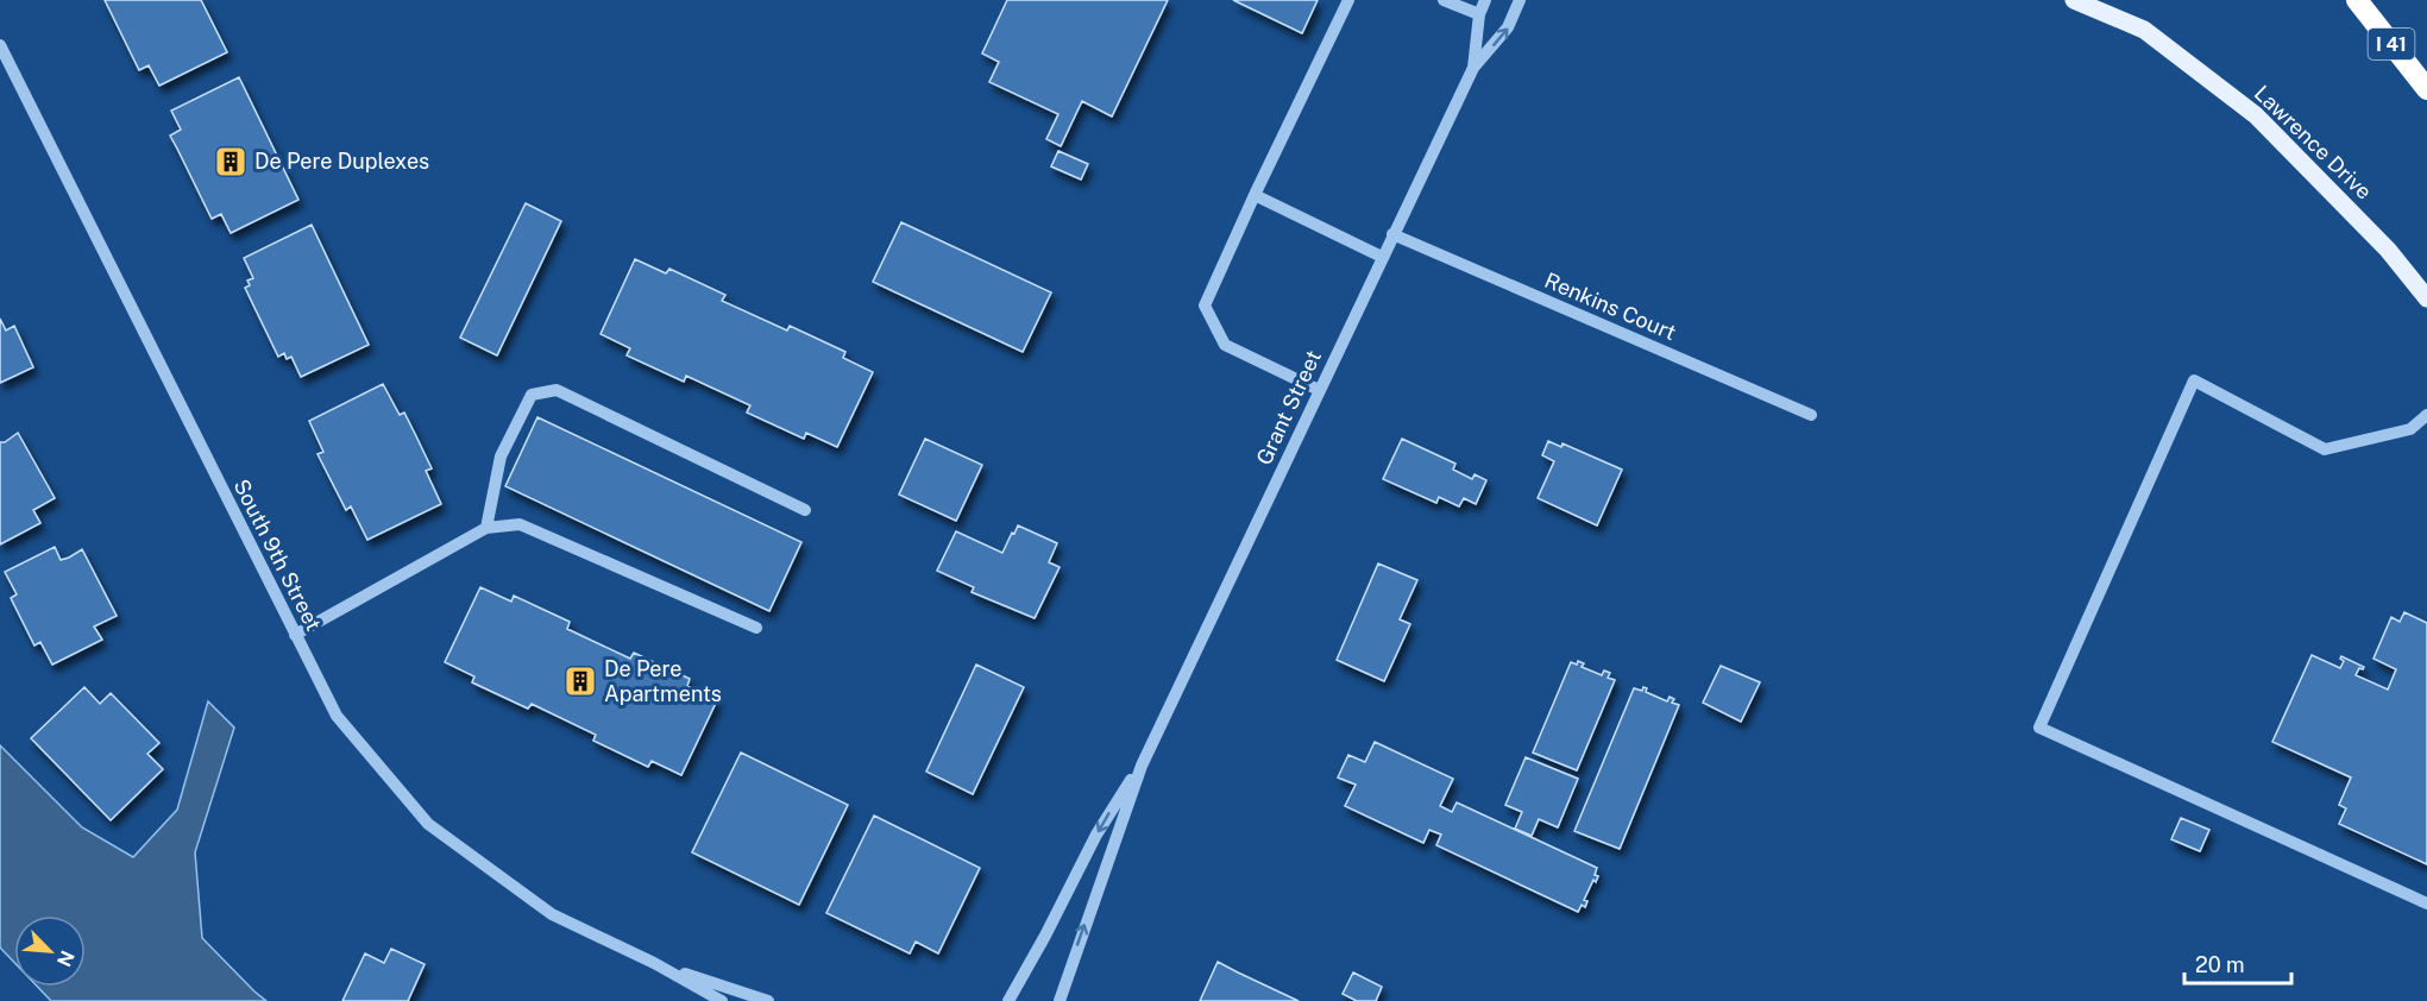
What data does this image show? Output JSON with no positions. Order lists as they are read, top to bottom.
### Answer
{
  "streets": {
    "highway": ["I 41"],
    "main road": ["Lawrence Drive"],
    "street": ["Renkins Court", "Grant Street", "South 9th Street"]
  },
  "crossings": [
    ["Renkins Court", "Grant Street"]
  ],
  "places": {
    "building": ["De Pere Duplexes", "De Pere Apartments"]
  },
  "scale_bar": "20 m",
  "north": "bottom right"
}
